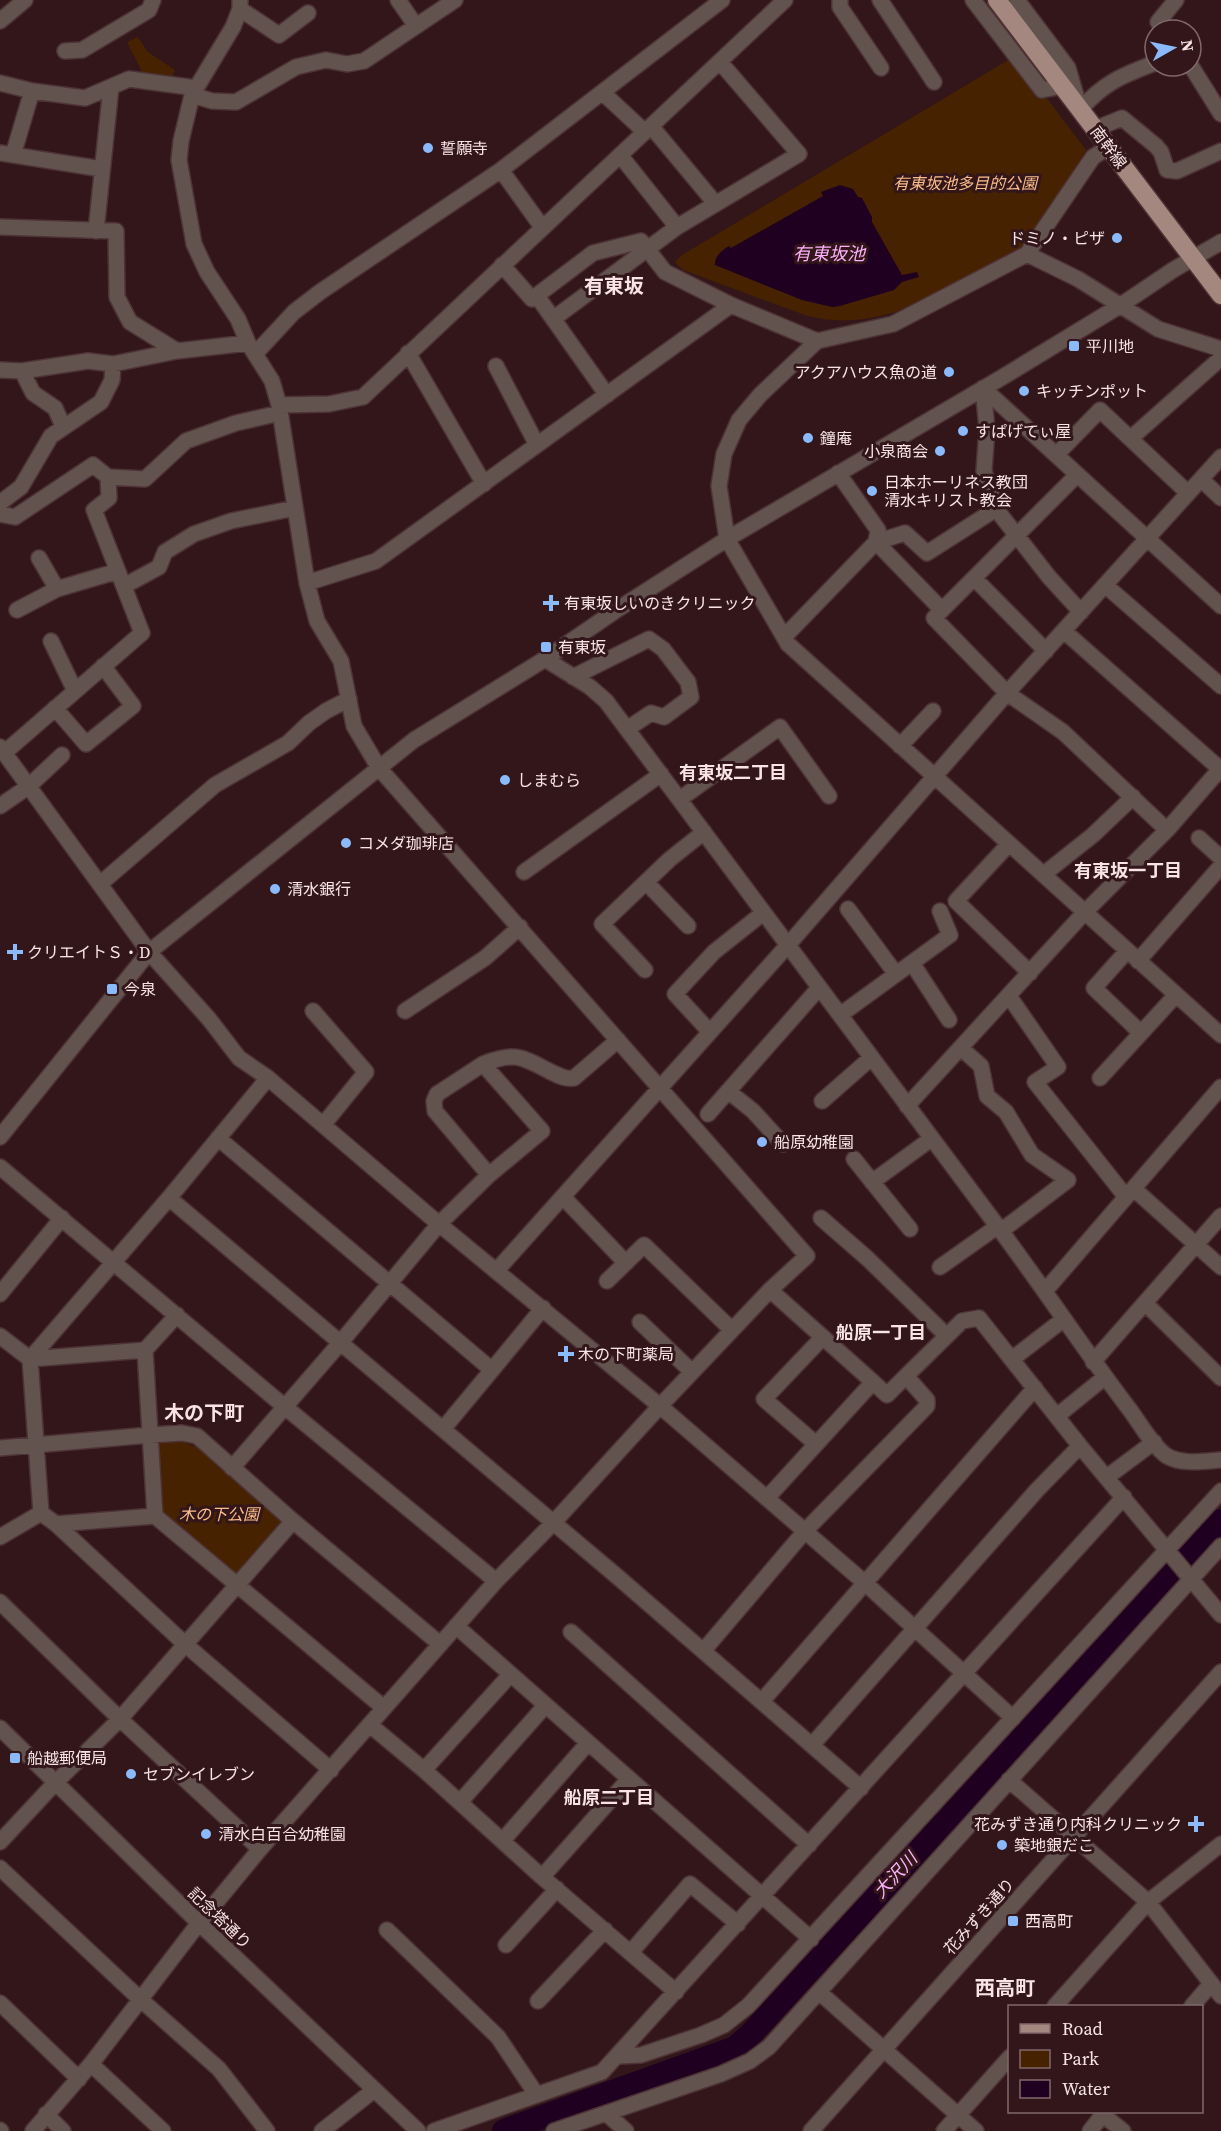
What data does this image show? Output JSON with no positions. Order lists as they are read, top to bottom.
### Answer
{
  "streets": {
    "main road": ["南幹線"],
    "street": ["花みずき通り", "記念塔通り"]
  },
  "districts": [
    "有東坂",
    "有東坂二丁目",
    "有東坂一丁目",
    "船原一丁目",
    "木の下町",
    "船原二丁目",
    "西高町"
  ],
  "water": ["有東坂池", "大沢川"],
  "parks": ["有東坂池多目的公園", "木の下公園"],
  "places": {
    "other": [
      "誓願寺",
      "ドミノ・ピザ",
      "アクアハウス魚の道",
      "キッチンポット",
      "すぱげてぃ屋",
      "鐘庵",
      "小泉商会",
      "日本ホーリネス教団 清水キリスト教会",
      "しまむら",
      "コメダ珈琲店",
      "清水銀行",
      "船原幼稚園",
      "セブンイレブン",
      "清水白百合幼稚園",
      "築地銀だこ"
    ],
    "transit": [
      "平川地",
      "有東坂",
      "今泉",
      "船越郵便局",
      "西高町"
    ],
    "health": [
      "有東坂しいのきクリニック",
      "クリエイトＳ・D",
      "木の下町薬局",
      "花みずき通り内科クリニック"
    ]
  },
  "legend": ["Road", "Park", "Water"],
  "north": "right"
}
